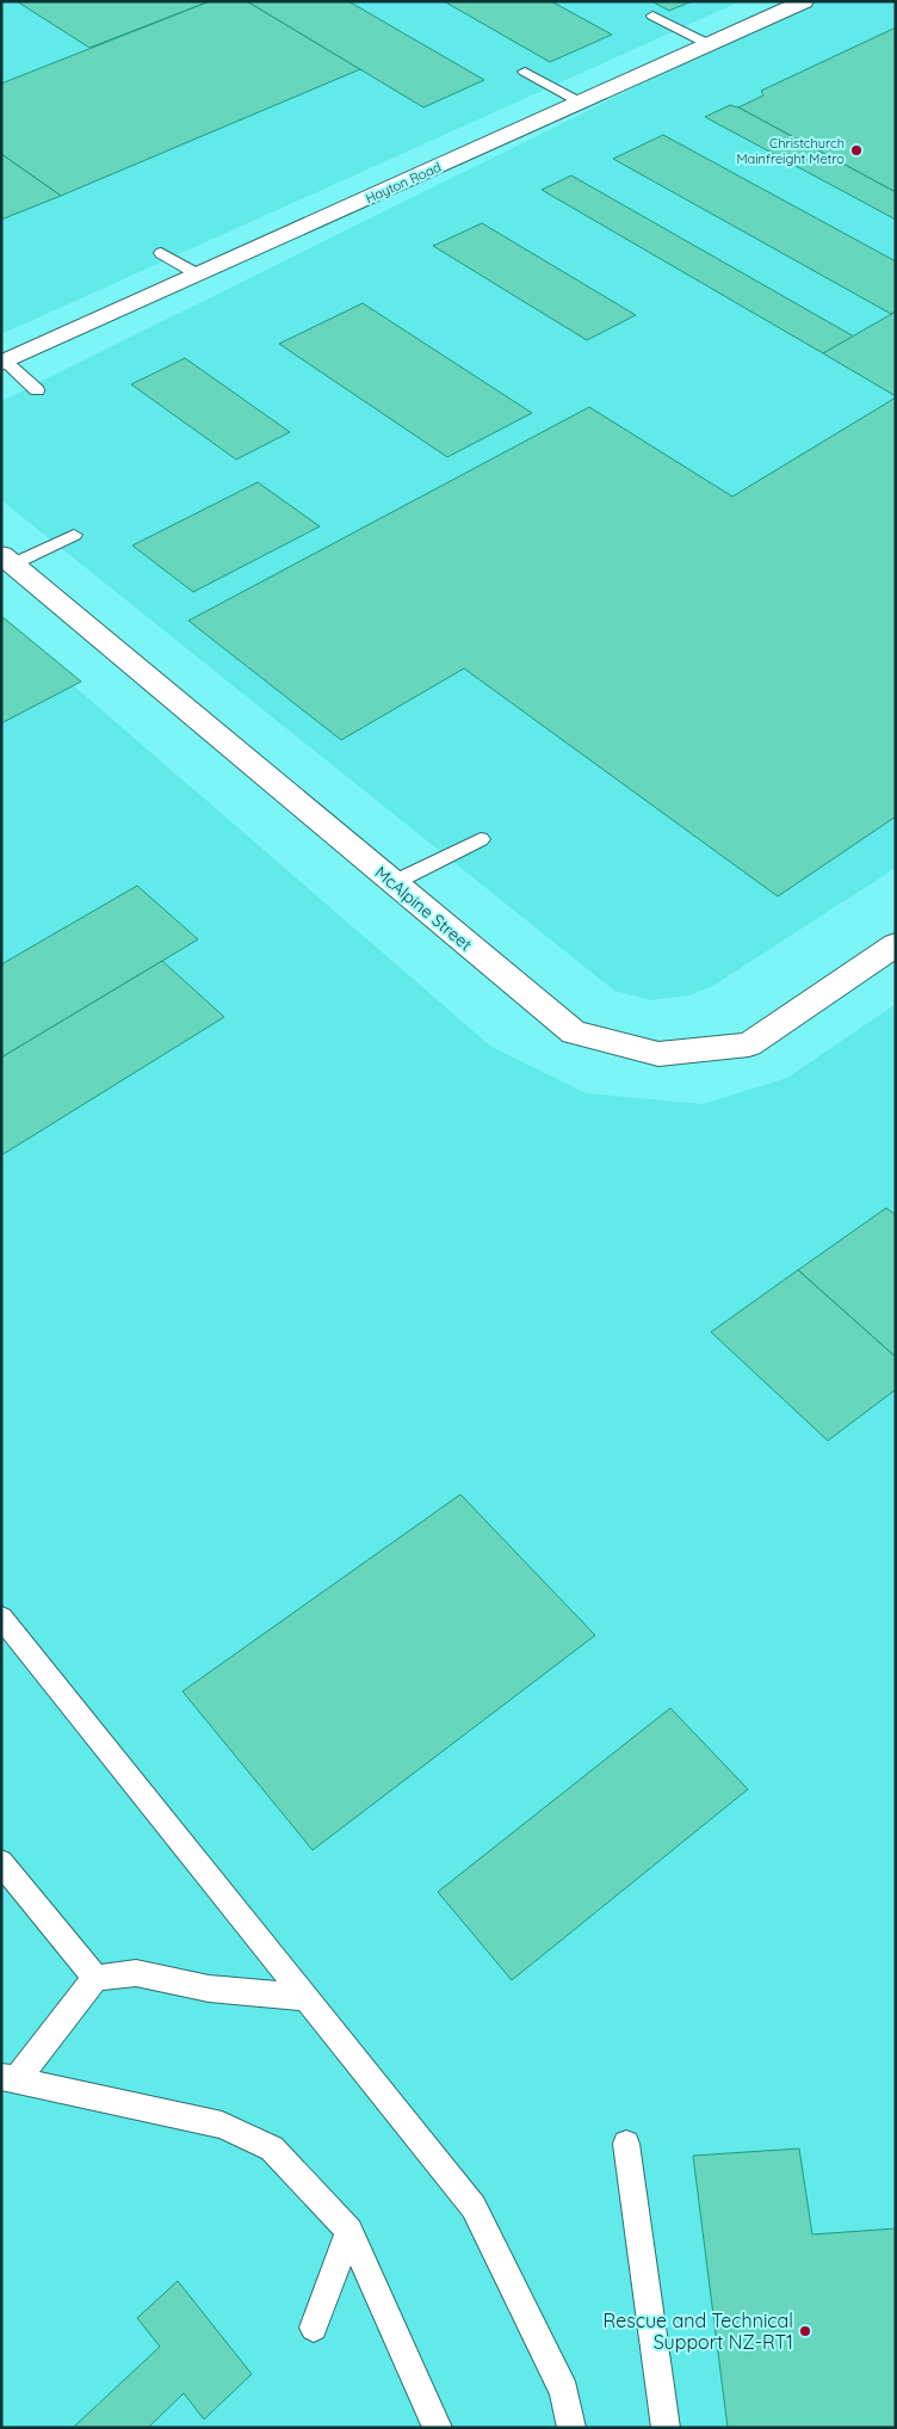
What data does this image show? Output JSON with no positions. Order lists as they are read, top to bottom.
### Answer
{
  "streets": {
    "street": ["Hayton Road", "McAlpine Street"]
  },
  "places": ["Christchurch Mainfreight Metro", "Rescue and Technical Support NZ-RT1"]
}
